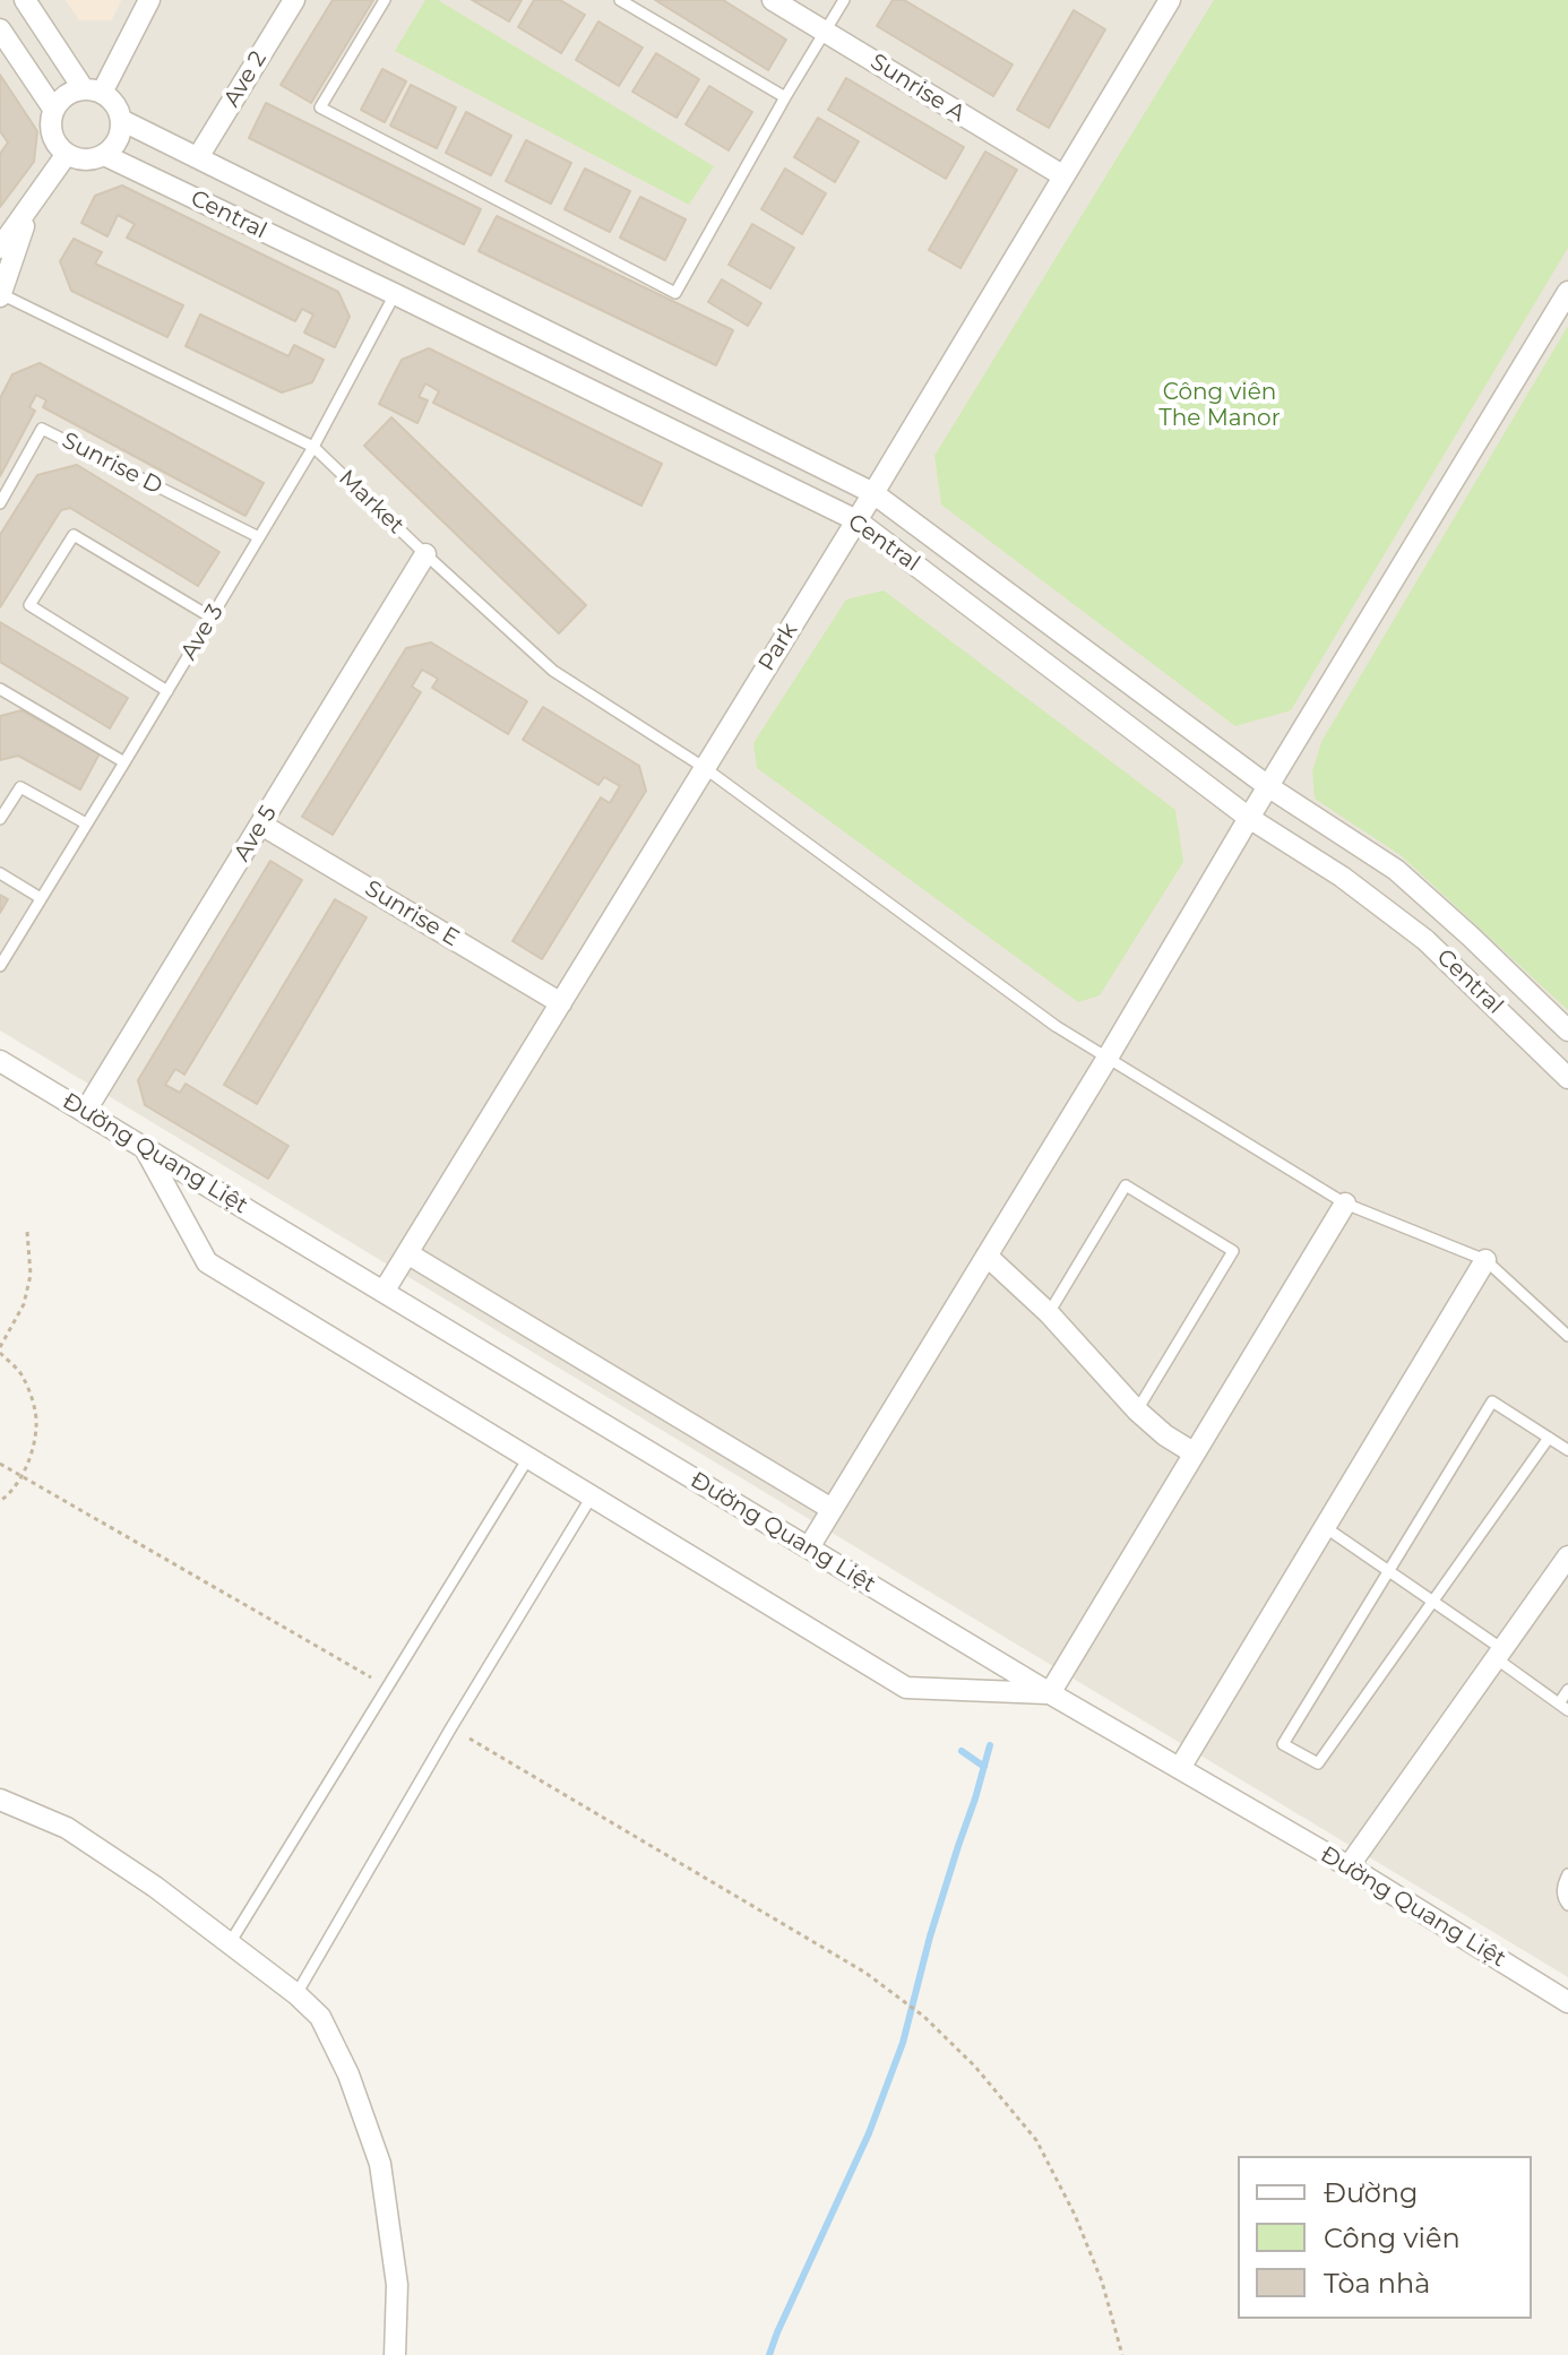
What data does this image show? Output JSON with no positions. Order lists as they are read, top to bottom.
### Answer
{
  "streets": {
    "street": [
      "Ave 2",
      "Sunrise A",
      "Central",
      "Park",
      "Ave 5",
      "Sunrise E",
      "Đường Quang Liệt"
    ],
    "lane": ["Sunrise D", "Market", "Ave 3"]
  },
  "crossings": [
    ["Ave 2", "Central"],
    ["Sunrise A", "Park"],
    ["Central", "Ave 3"],
    ["Central", "Park"],
    ["Sunrise D", "Ave 3"],
    ["Market", "Ave 3"],
    ["Market", "Park"],
    ["Market", "Ave 5"],
    ["Park", "Sunrise E"],
    ["Park", "Đường Quang Liệt"],
    ["Ave 5", "Sunrise E"],
    ["Ave 5", "Đường Quang Liệt"]
  ],
  "parks": ["Công viên The Manor"],
  "legend": ["Đường", "Công viên", "Tòa nhà"]
}
